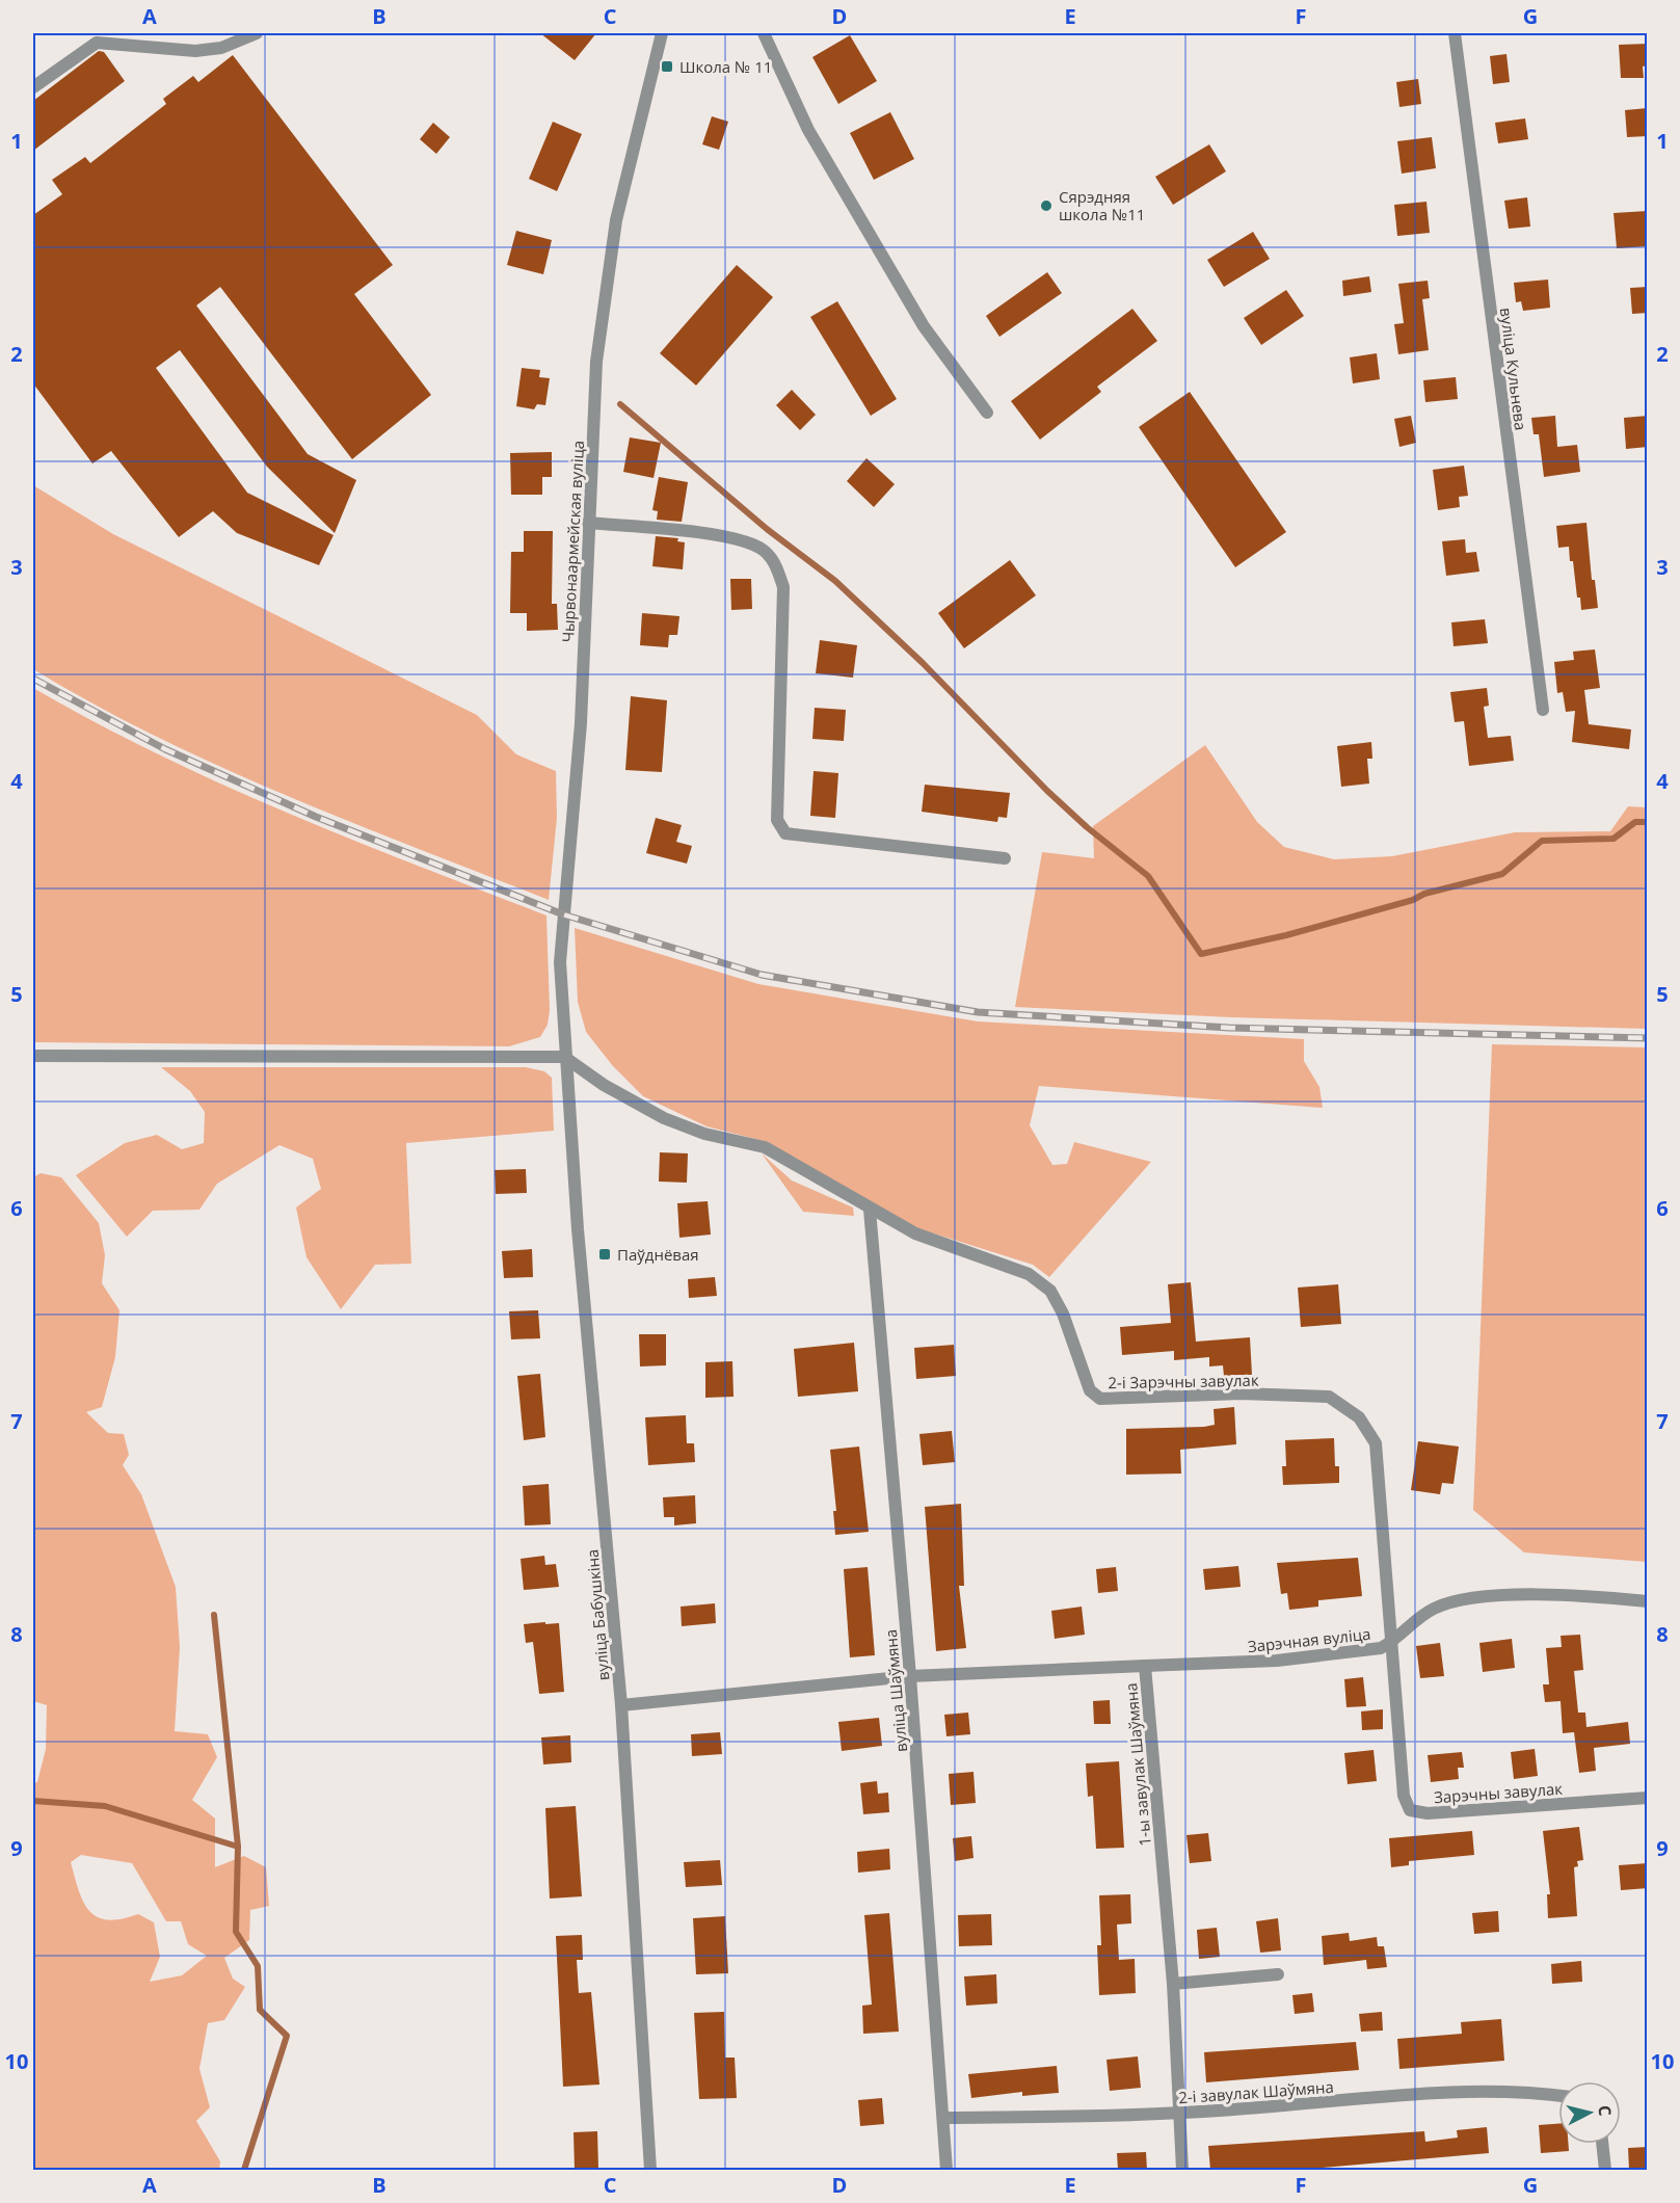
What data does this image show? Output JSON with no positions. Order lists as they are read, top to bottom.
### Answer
{
  "streets": {
    "street": [
      "вуліца Кульнева",
      "Чырвонаармейская вуліца",
      "2-і Зарэчны завулак",
      "вуліца Бабушкіна",
      "Зарэчная вуліца",
      "вуліца Шаўмяна",
      "1-ы завулак Шаўмяна",
      "Зарэчны завулак",
      "2-і завулак Шаўмяна"
    ]
  },
  "crossings": [
    ["Чырвонаармейская вуліца", "2-і Зарэчны завулак"],
    ["Чырвонаармейская вуліца", "вуліца Бабушкіна"],
    ["2-і Зарэчны завулак", "вуліца Бабушкіна"],
    ["2-і Зарэчны завулак", "Зарэчная вуліца"],
    ["2-і Зарэчны завулак", "вуліца Шаўмяна"],
    ["2-і Зарэчны завулак", "Зарэчны завулак"],
    ["вуліца Бабушкіна", "1-ы завулак Шаўмяна"],
    ["Зарэчная вуліца", "1-ы завулак Шаўмяна"],
    ["Зарэчная вуліца", "Зарэчны завулак"],
    ["вуліца Шаўмяна", "1-ы завулак Шаўмяна"],
    ["вуліца Шаўмяна", "2-і завулак Шаўмяна"],
    ["1-ы завулак Шаўмяна", "2-і завулак Шаўмяна"]
  ],
  "places": {
    "transit": ["Школа № 11", "Паўднёвая"],
    "other": ["Сярэдняя школа №11"]
  },
  "north": "right",
  "grid": {
    "columns": [
      "A",
      "B",
      "C",
      "D",
      "E",
      "F",
      "G"
    ],
    "rows": [
      "1",
      "2",
      "3",
      "4",
      "5",
      "6",
      "7",
      "8",
      "9",
      "10"
    ]
  }
}
